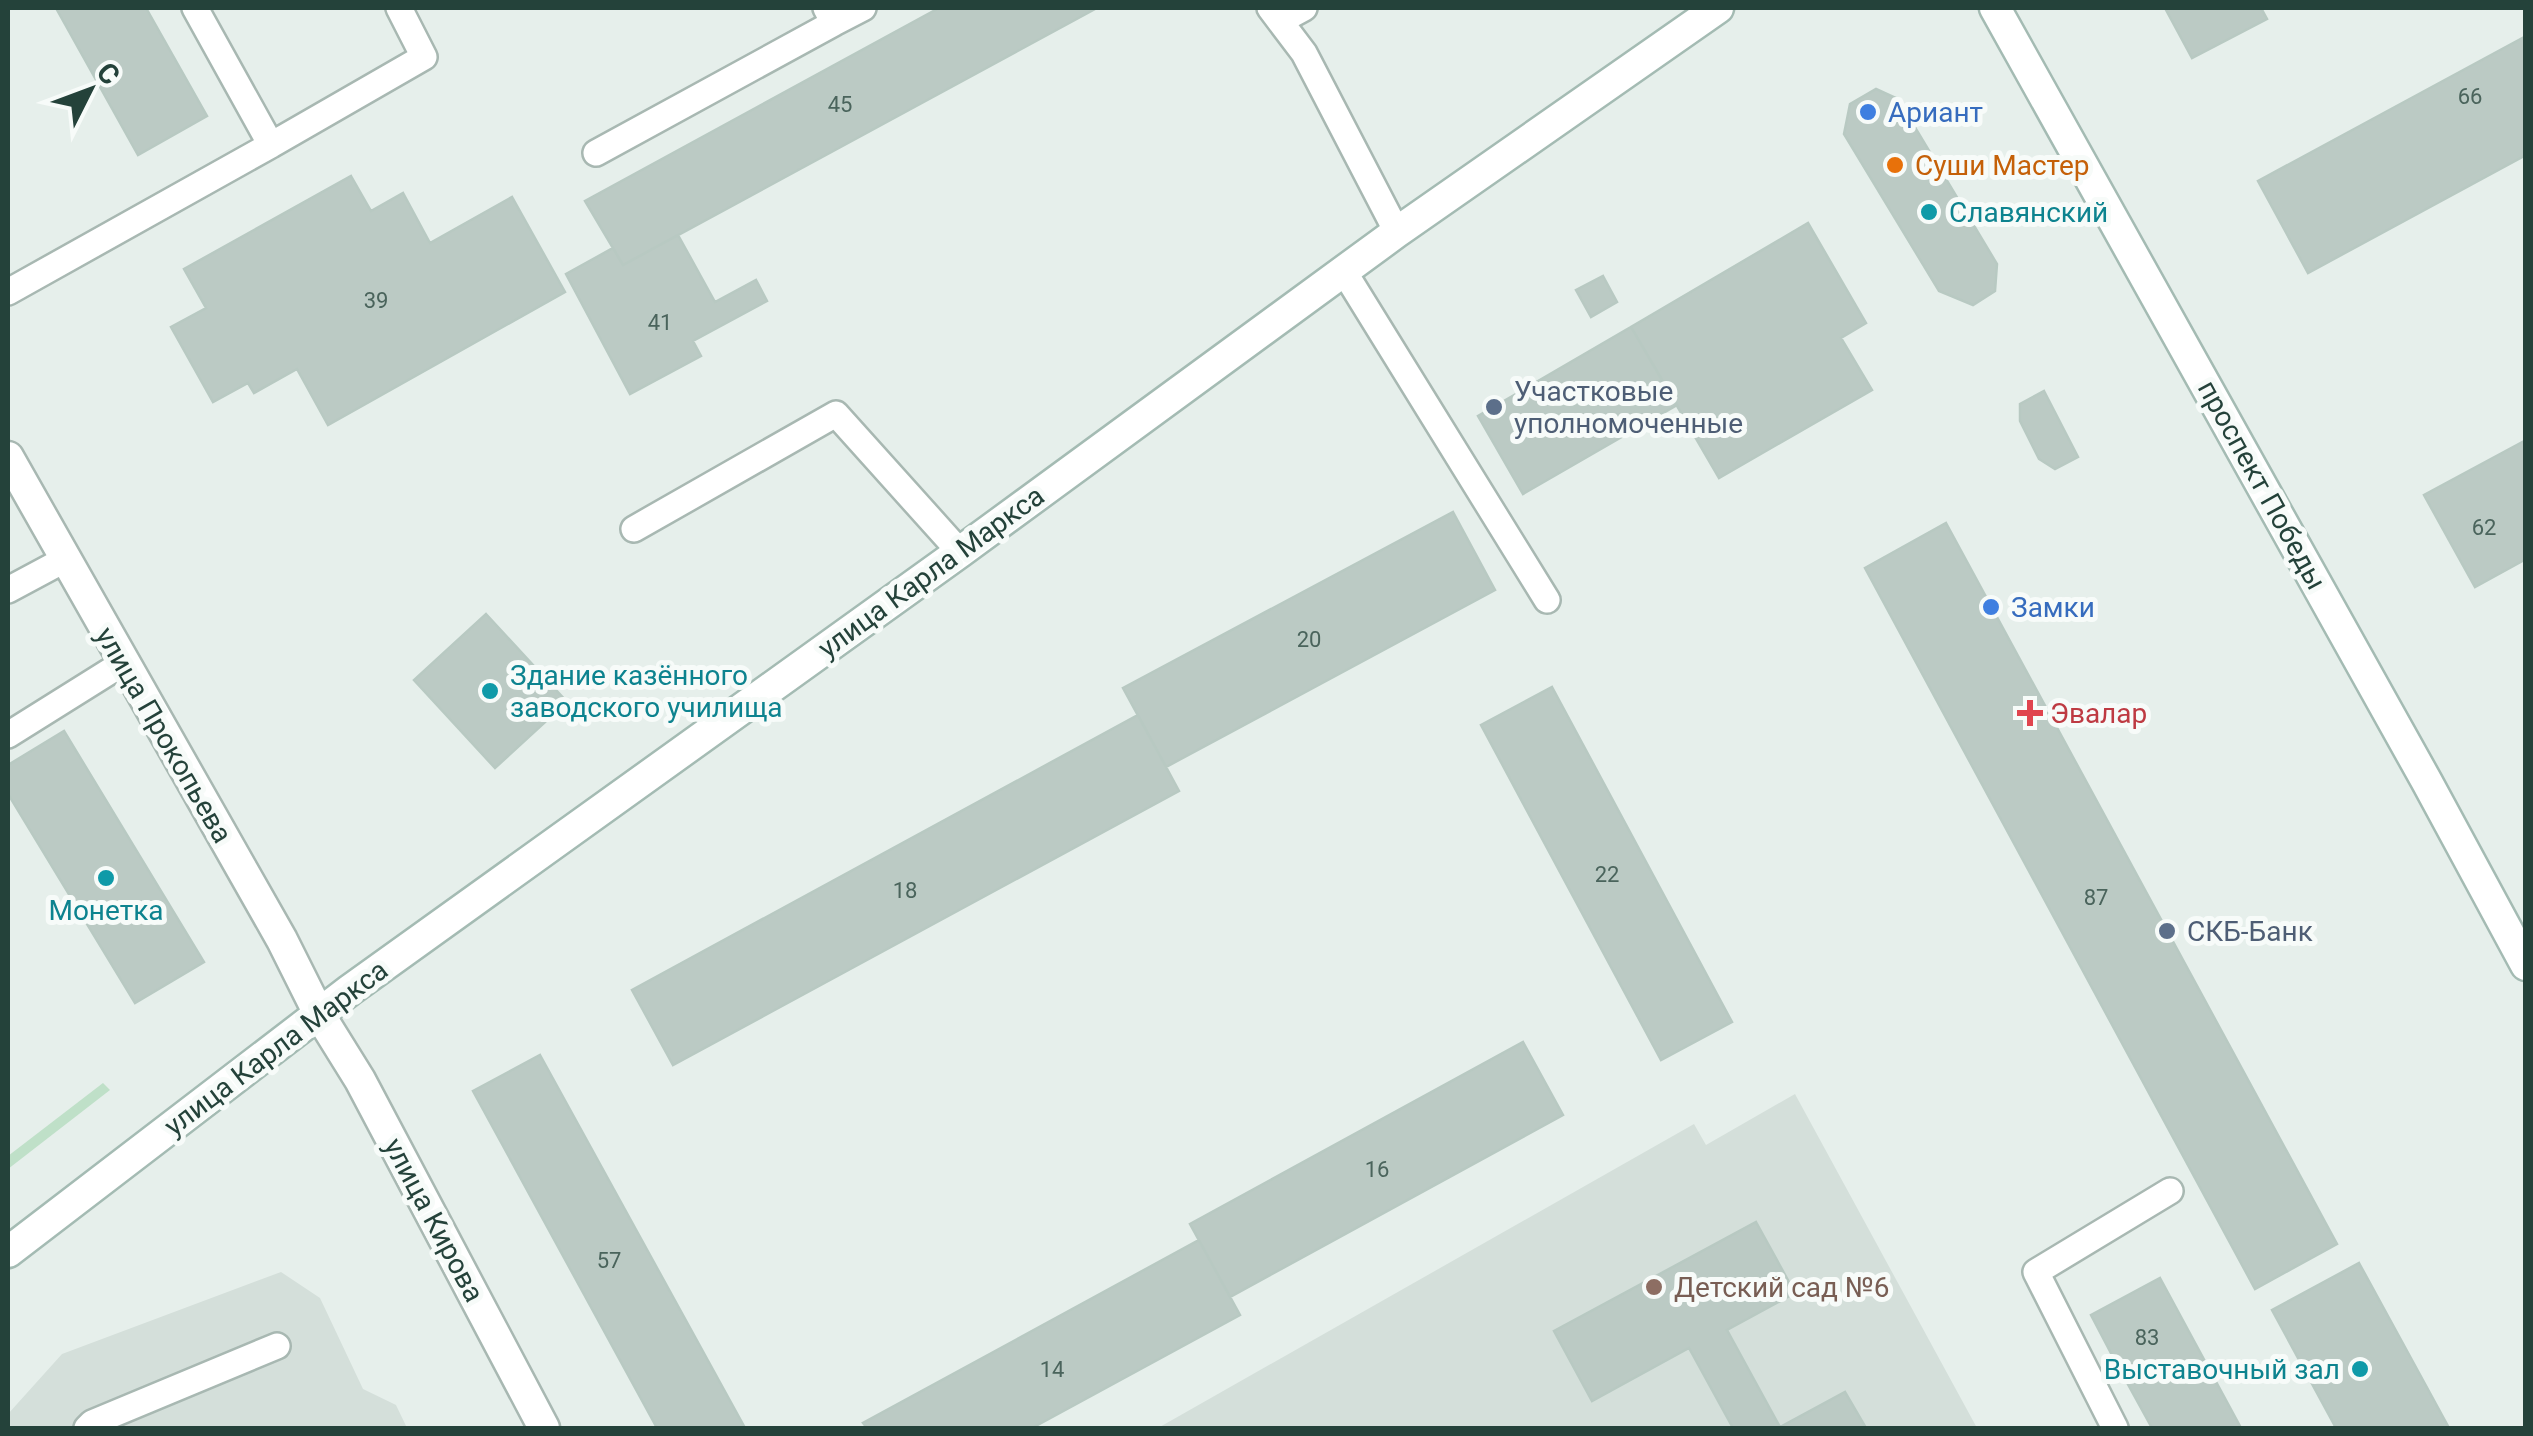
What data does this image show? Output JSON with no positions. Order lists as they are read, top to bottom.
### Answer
{
  "streets": {
    "main road": [
      "проспект Победы",
      "улица Карла Маркса",
      "улица Прокопьева",
      "улица Кирова"
    ]
  },
  "crossings": [
    ["улица Карла Маркса", "улица Прокопьева"],
    ["улица Карла Маркса", "улица Кирова"],
    ["улица Прокопьева", "улица Кирова"]
  ],
  "places": {
    "other": [
      "Ариант",
      "Суши Мастер",
      "Славянский",
      "Участковые уполномоченные",
      "Замки",
      "Здание казённого заводского училища",
      "Монетка",
      "СКБ-Банк",
      "Детский сад №6",
      "Выставочный зал"
    ],
    "health": ["Эвалар"]
  },
  "house_numbers": [
    "66",
    "45",
    "39",
    "41",
    "62",
    "20",
    "22",
    "18",
    "87",
    "16",
    "57",
    "83",
    "14"
  ],
  "north": "top right"
}
